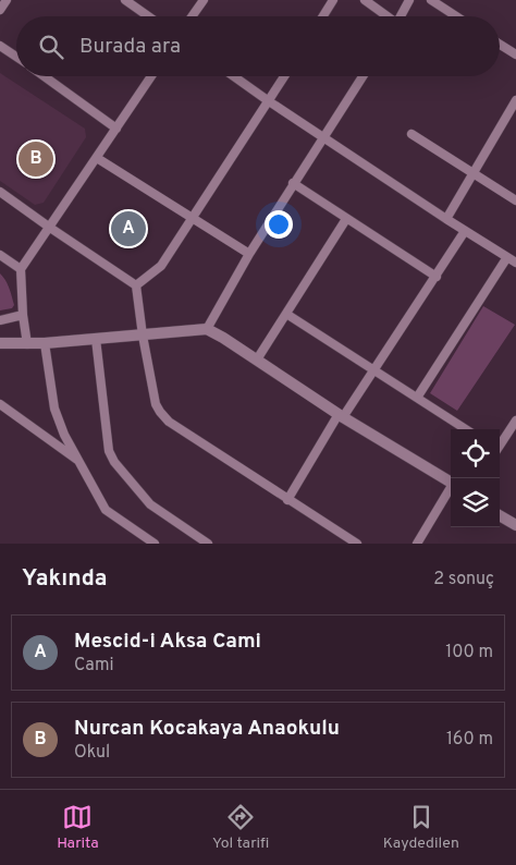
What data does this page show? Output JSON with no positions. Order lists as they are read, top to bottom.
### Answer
{
  "page": {
    "search": "Burada ara",
    "pins": ["B", "A"],
    "heading": ["Yakında", "2 sonuç"],
    "list": [
      {
        "mark": "A",
        "name": "Mescid-i Aksa Cami",
        "note": "Cami",
        "value": "100 m"
      },
      {
        "mark": "B",
        "name": "Nurcan Kocakaya Anaokulu",
        "note": "Okul",
        "value": "160 m"
      }
    ],
    "nav": ["Harita", "Yol tarifi", "Kaydedilen"]
  }
}
